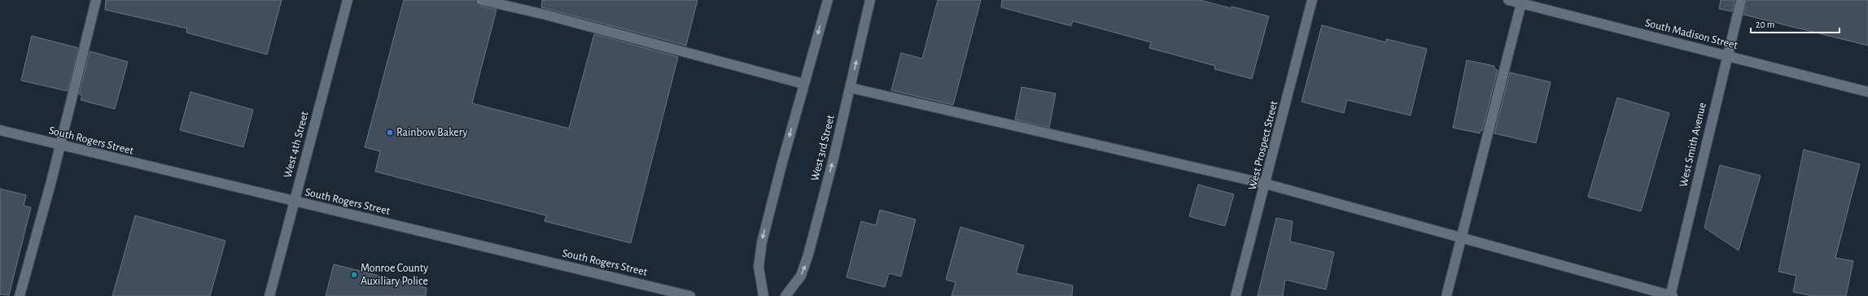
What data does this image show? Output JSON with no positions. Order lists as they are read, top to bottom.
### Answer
{
  "streets": {
    "street": [
      "South Madison Street",
      "South Rogers Street",
      "West 4th Street",
      "West Smith Avenue",
      "West Prospect Street",
      "West 3rd Street"
    ]
  },
  "crossings": [
    ["South Madison Street", "West Smith Avenue"],
    ["South Rogers Street", "West 4th Street"]
  ],
  "places": ["Rainbow Bakery", "Monroe County Auxiliary Police"],
  "scale_bar": "20 m"
}
